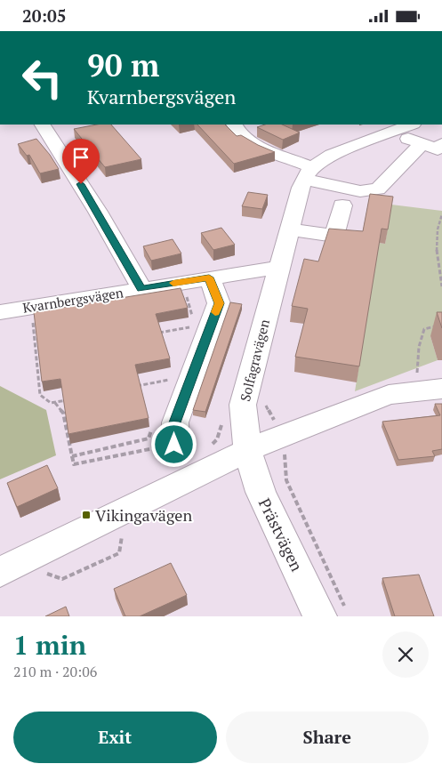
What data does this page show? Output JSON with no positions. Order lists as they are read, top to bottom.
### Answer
{
  "streets": {
    "street": ["Kvarnbergsvägen", "Solfagravägen", "Prästvägen"]
  },
  "crossings": [
    ["Kvarnbergsvägen", "Solfagravägen"],
    ["Solfagravägen", "Prästvägen"]
  ],
  "places": {
    "transit": ["Vikingavägen"]
  },
  "page": {
    "status": "20:05",
    "turn": ["90 m", "Kvarnbergsvägen"],
    "heading": ["1 min", "210 m · 20:06"],
    "buttons": ["Exit", "Share"]
  }
}
